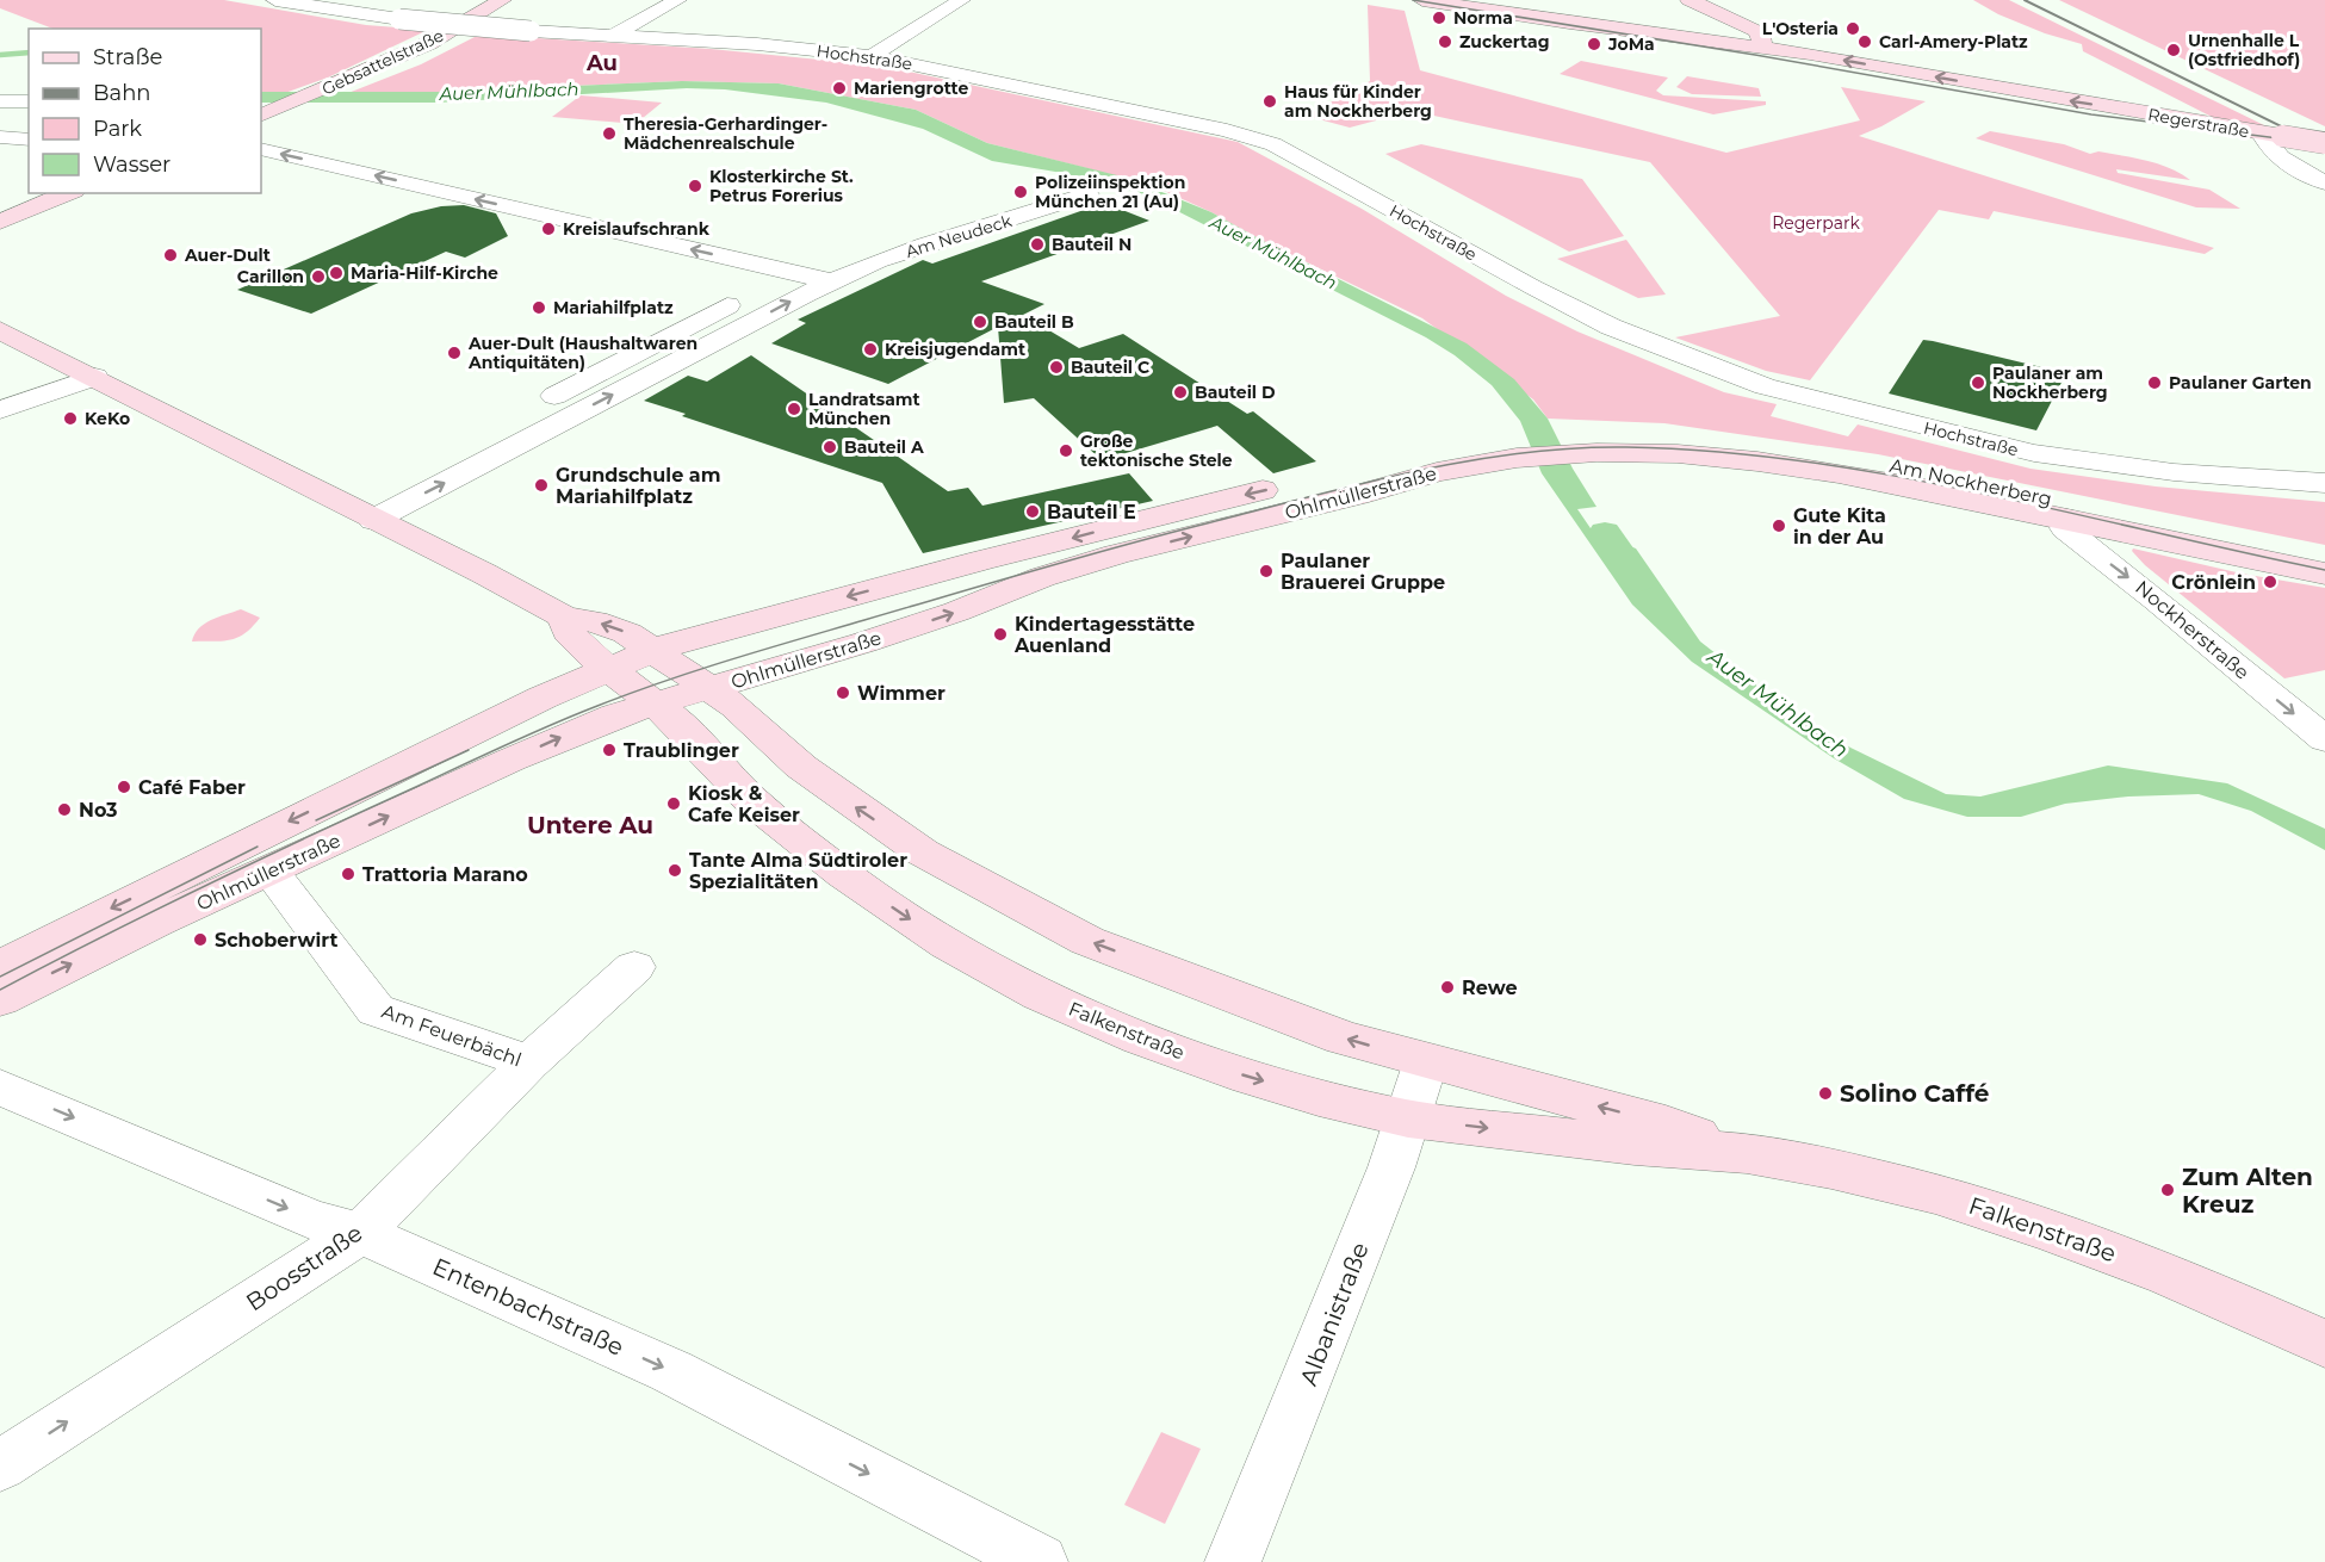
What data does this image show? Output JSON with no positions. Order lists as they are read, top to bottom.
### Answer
{
  "streets": {
    "main road": [
      "Gebsattelstraße",
      "Regerstraße",
      "Am Nockherberg",
      "Ohlmüllerstraße",
      "Falkenstraße"
    ],
    "street": [
      "Hochstraße",
      "Am Neudeck",
      "Nockherstraße",
      "Am Feuerbächl",
      "Boosstraße",
      "Entenbachstraße",
      "Albanistraße"
    ]
  },
  "crossings": [
    ["Am Nockherberg", "Ohlmüllerstraße"],
    ["Am Nockherberg", "Nockherstraße"],
    ["Ohlmüllerstraße", "Falkenstraße"],
    ["Ohlmüllerstraße", "Am Feuerbächl"],
    ["Falkenstraße", "Albanistraße"],
    ["Am Feuerbächl", "Boosstraße"],
    ["Boosstraße", "Entenbachstraße"]
  ],
  "one_way": ["Nockherstraße", "Boosstraße", "Entenbachstraße"],
  "districts": ["Au", "Untere Au"],
  "water": ["Auer Mühlbach"],
  "parks": ["Regerpark"],
  "places": [
    "Norma",
    "L'Osteria",
    "Zuckertag",
    "Carl-Amery-Platz",
    "JoMa",
    "Urnenhalle L (Ostfriedhof)",
    "Mariengrotte",
    "Haus für Kinder am Nockherberg",
    "Theresia-Gerhardinger- Mädchenrealschule",
    "Klosterkirche St. Petrus Forerius",
    "Polizeiinspektion München 21 (Au)",
    "Kreislaufschrank",
    "Bauteil N",
    "Auer-Dult",
    "Maria-Hilf-Kirche",
    "Carillon",
    "Mariahilfplatz",
    "Bauteil B",
    "Kreisjugendamt",
    "Auer-Dult (Haushaltwaren Antiquitäten)",
    "Bauteil C",
    "Paulaner am Nockherberg",
    "Paulaner Garten",
    "Bauteil D",
    "Landratsamt München",
    "KeKo",
    "Bauteil A",
    "Große tektonische Stele",
    "Grundschule am Mariahilfplatz",
    "Bauteil E",
    "Gute Kita in der Au",
    "Paulaner Brauerei Gruppe",
    "Crönlein",
    "Kindertagesstätte Auenland",
    "Wimmer",
    "Traublinger",
    "Café Faber",
    "Kiosk & Cafe Keiser",
    "No3",
    "Tante Alma Südtiroler Spezialitäten",
    "Trattoria Marano",
    "Schoberwirt",
    "Rewe",
    "Solino Caffé",
    "Zum Alten Kreuz"
  ],
  "legend": [
    "Straße",
    "Bahn",
    "Park",
    "Wasser"
  ]
}
